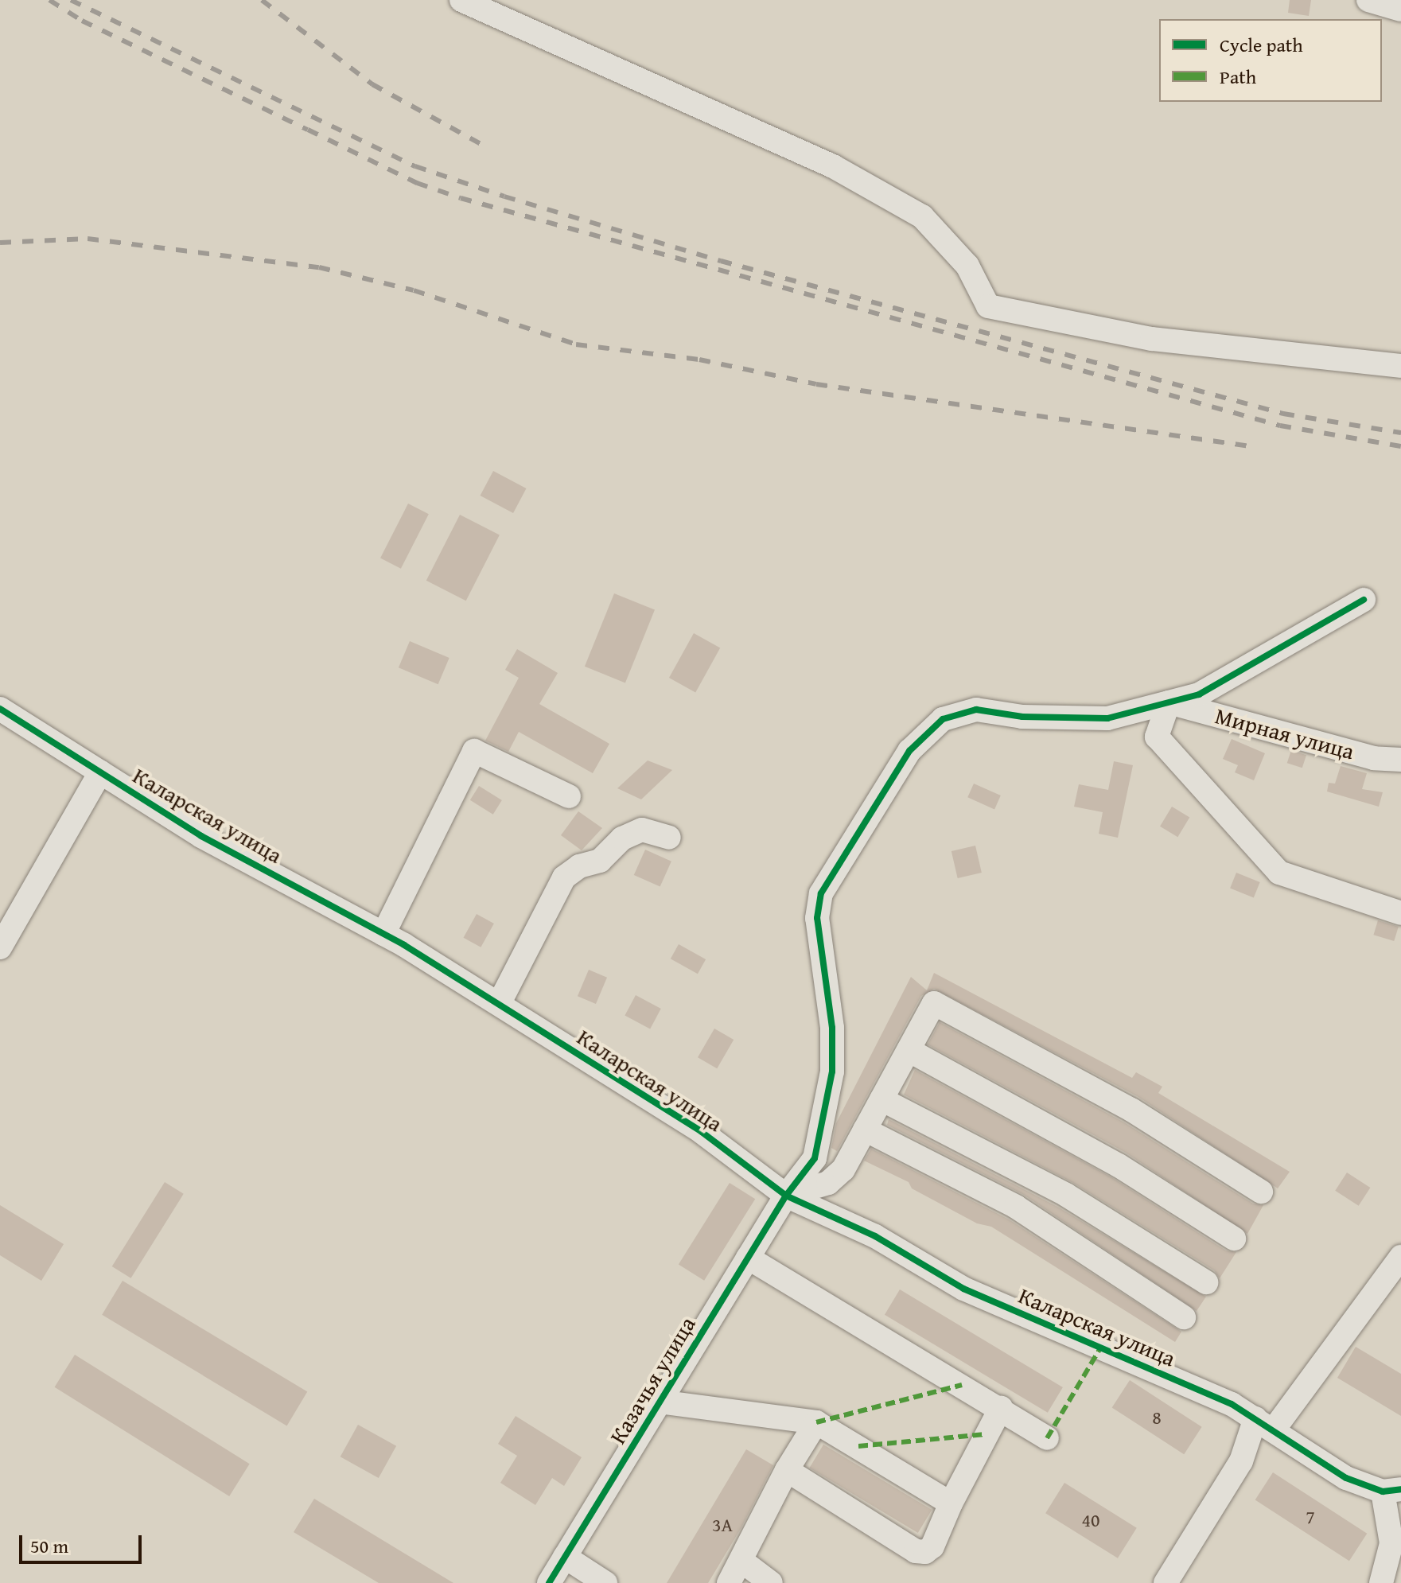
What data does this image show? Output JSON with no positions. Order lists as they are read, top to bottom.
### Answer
{
  "streets": {
    "street": ["Мирная улица", "Каларская улица", "Казачья улица"]
  },
  "crossings": [
    ["Мирная улица", "Казачья улица"],
    ["Каларская улица", "Казачья улица"]
  ],
  "house_numbers": [
    "8",
    "7",
    "40",
    "3А"
  ],
  "legend": ["Cycle path", "Path"],
  "scale_bar": "50 m"
}
